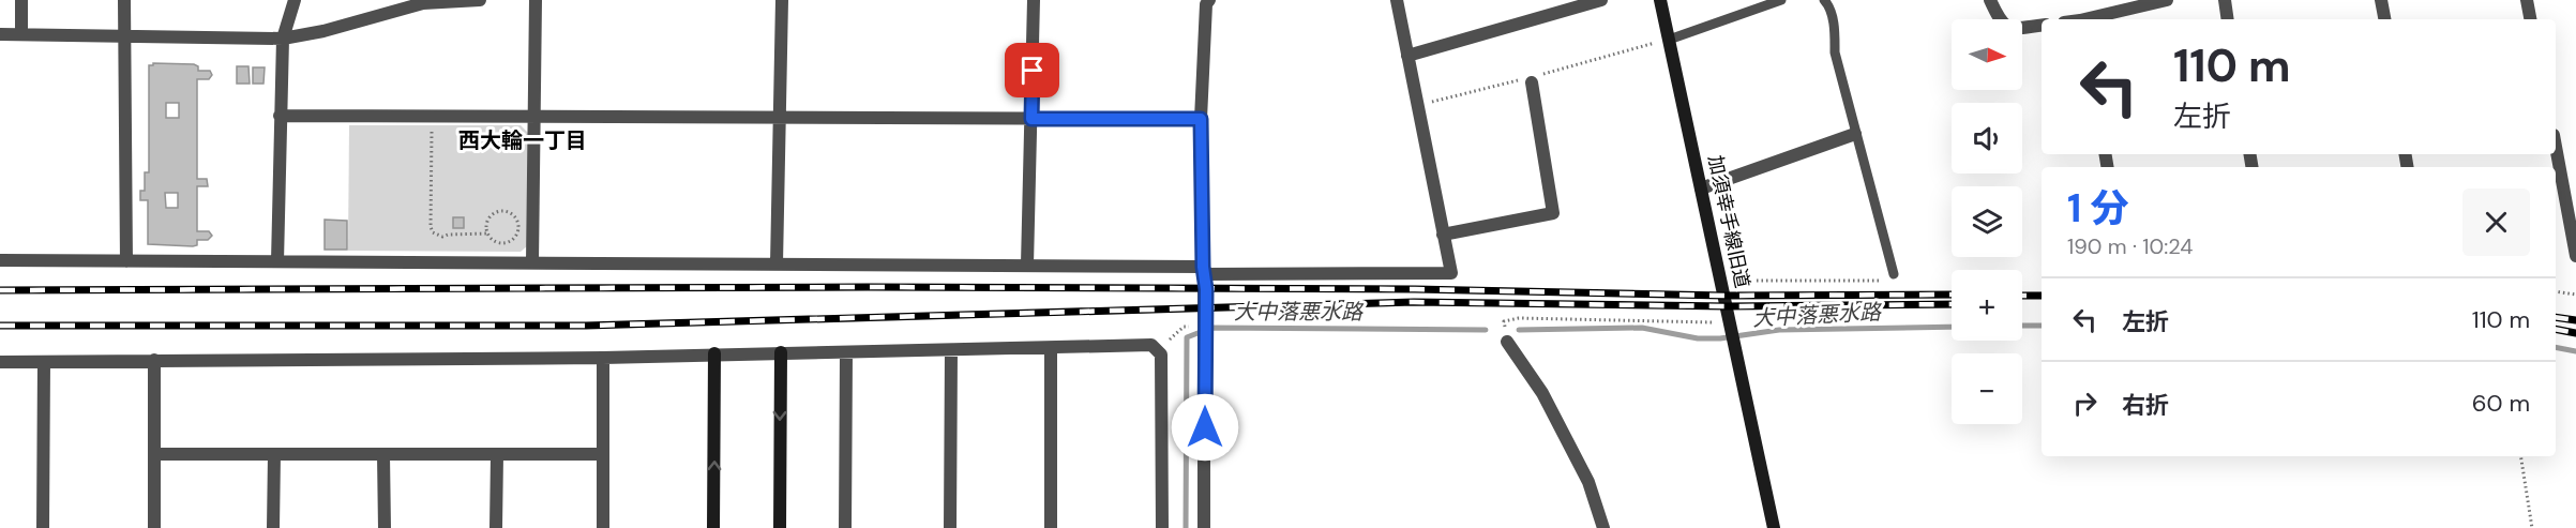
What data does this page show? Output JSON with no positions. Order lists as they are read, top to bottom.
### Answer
{
  "streets": {
    "street": ["加須幸手線旧道"]
  },
  "districts": ["西大輪一丁目"],
  "water": ["大中落悪水路"],
  "north": "right",
  "page": {
    "map_buttons": ["+", "−"],
    "turn": ["110 m", "左折"],
    "heading": ["1 分", "190 m · 10:24"],
    "list": [
      {
        "name": "左折",
        "value": "110 m"
      },
      {
        "name": "右折",
        "value": "60 m"
      }
    ]
  }
}
